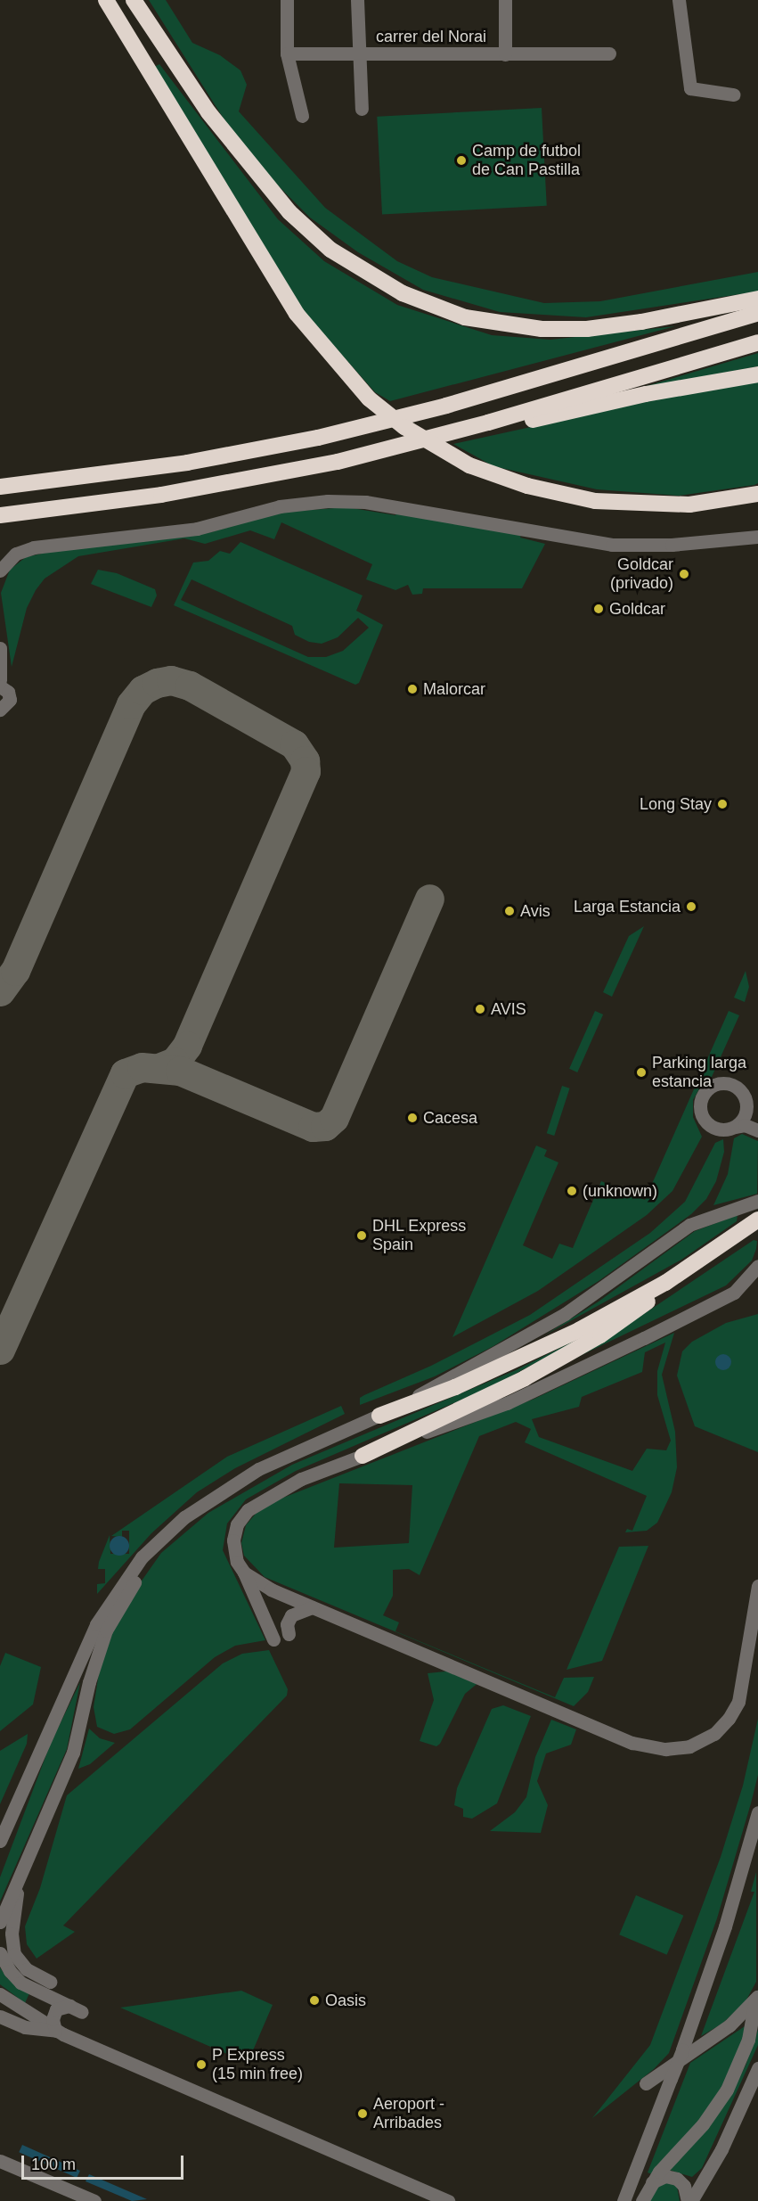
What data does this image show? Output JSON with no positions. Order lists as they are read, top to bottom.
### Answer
{
  "streets": {
    "street": ["carrer del Norai"]
  },
  "places": [
    "Camp de futbol de Can Pastilla",
    "Goldcar (privado)",
    "Goldcar",
    "Malorcar",
    "Long Stay",
    "Larga Estancia",
    "Avis",
    "AVIS",
    "Parking larga estancia",
    "Cacesa",
    "(unknown)",
    "DHL Express Spain",
    "Oasis",
    "P Express (15 min free)",
    "Aeroport - Arribades"
  ],
  "scale_bar": "100 m"
}
